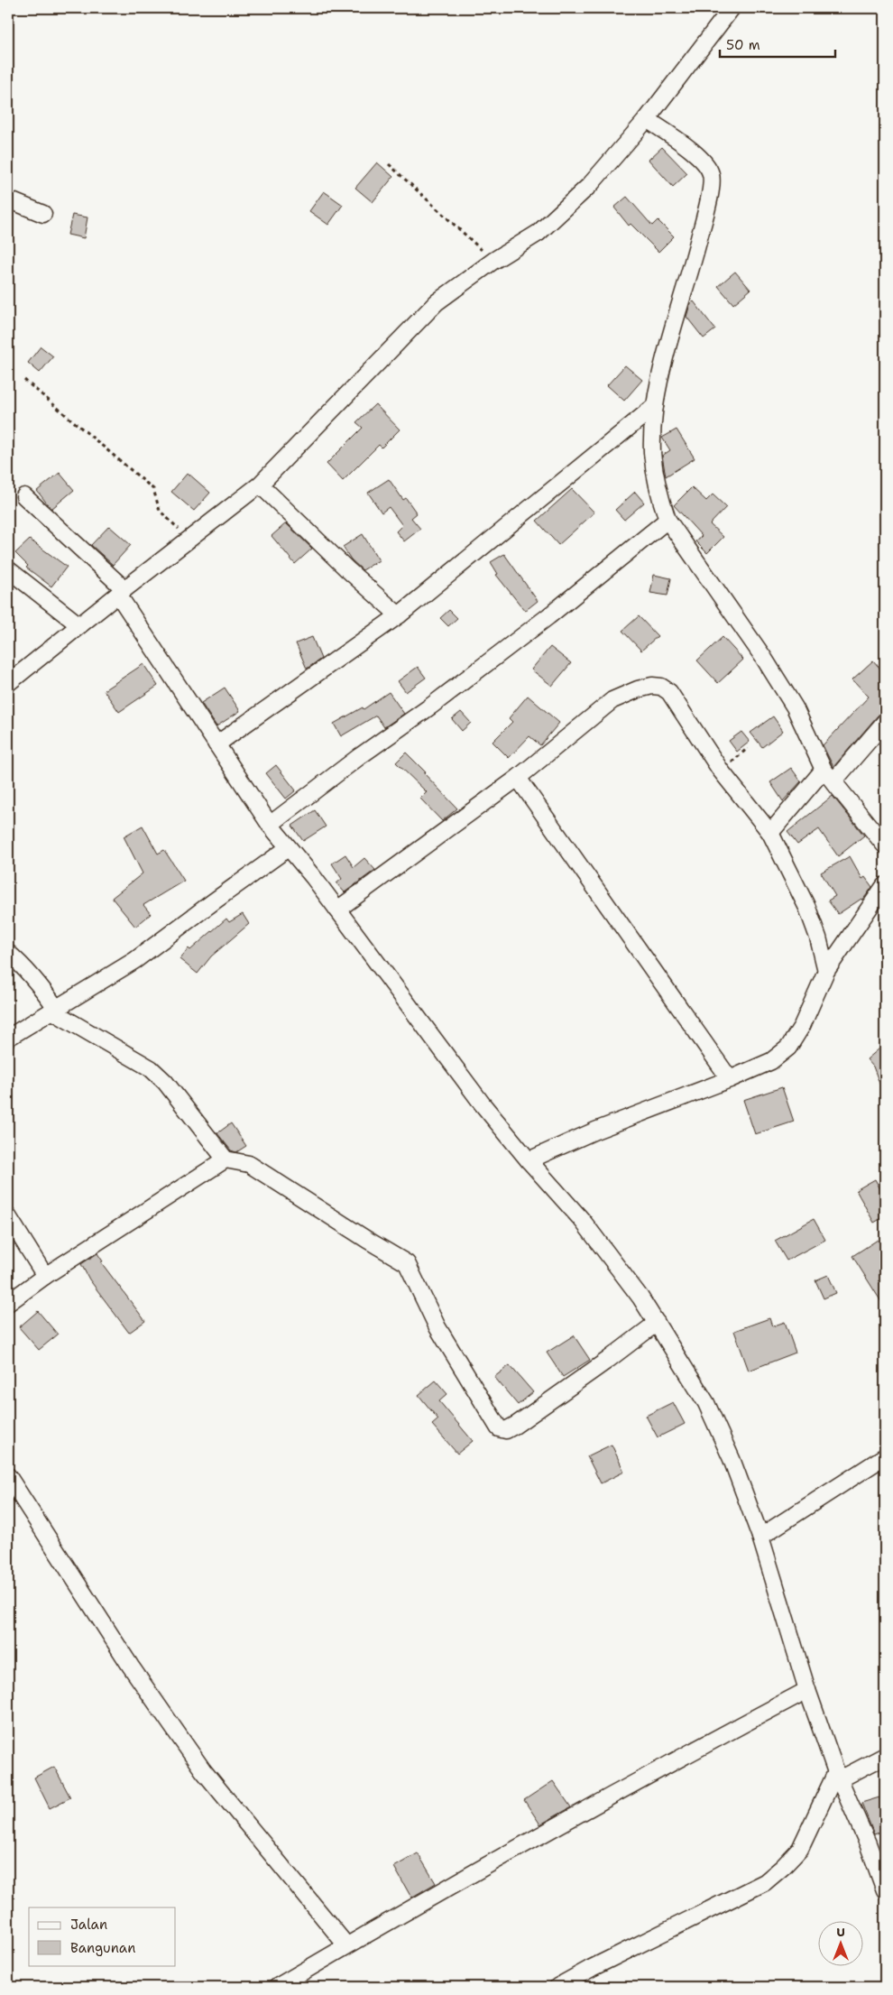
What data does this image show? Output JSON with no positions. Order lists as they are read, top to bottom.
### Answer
{
  "legend": ["Jalan", "Bangunan"],
  "scale_bar": "50 m",
  "north": "top"
}
